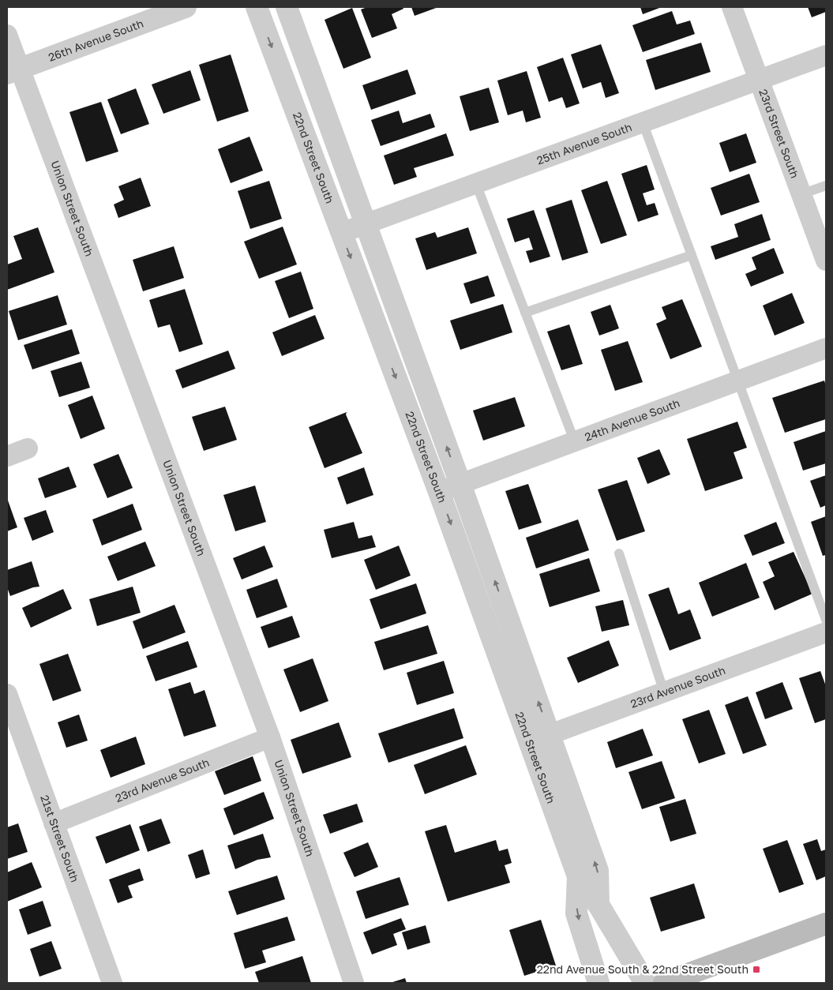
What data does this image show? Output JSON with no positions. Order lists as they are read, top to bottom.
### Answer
{
  "streets": {
    "street": [
      "26th Avenue South",
      "23rd Street South",
      "25th Avenue South",
      "22nd Street South",
      "Union Street South",
      "24th Avenue South",
      "23rd Avenue South",
      "21st Street South"
    ]
  },
  "crossings": [
    ["26th Avenue South", "Union Street South"],
    ["23rd Street South", "25th Avenue South"],
    ["25th Avenue South", "22nd Street South"],
    ["22nd Street South", "24th Avenue South"],
    ["22nd Street South", "23rd Avenue South"],
    ["Union Street South", "23rd Avenue South"],
    ["23rd Avenue South", "21st Street South"]
  ],
  "places": {
    "transit": ["22nd Avenue South & 22nd Street South"]
  }
}
